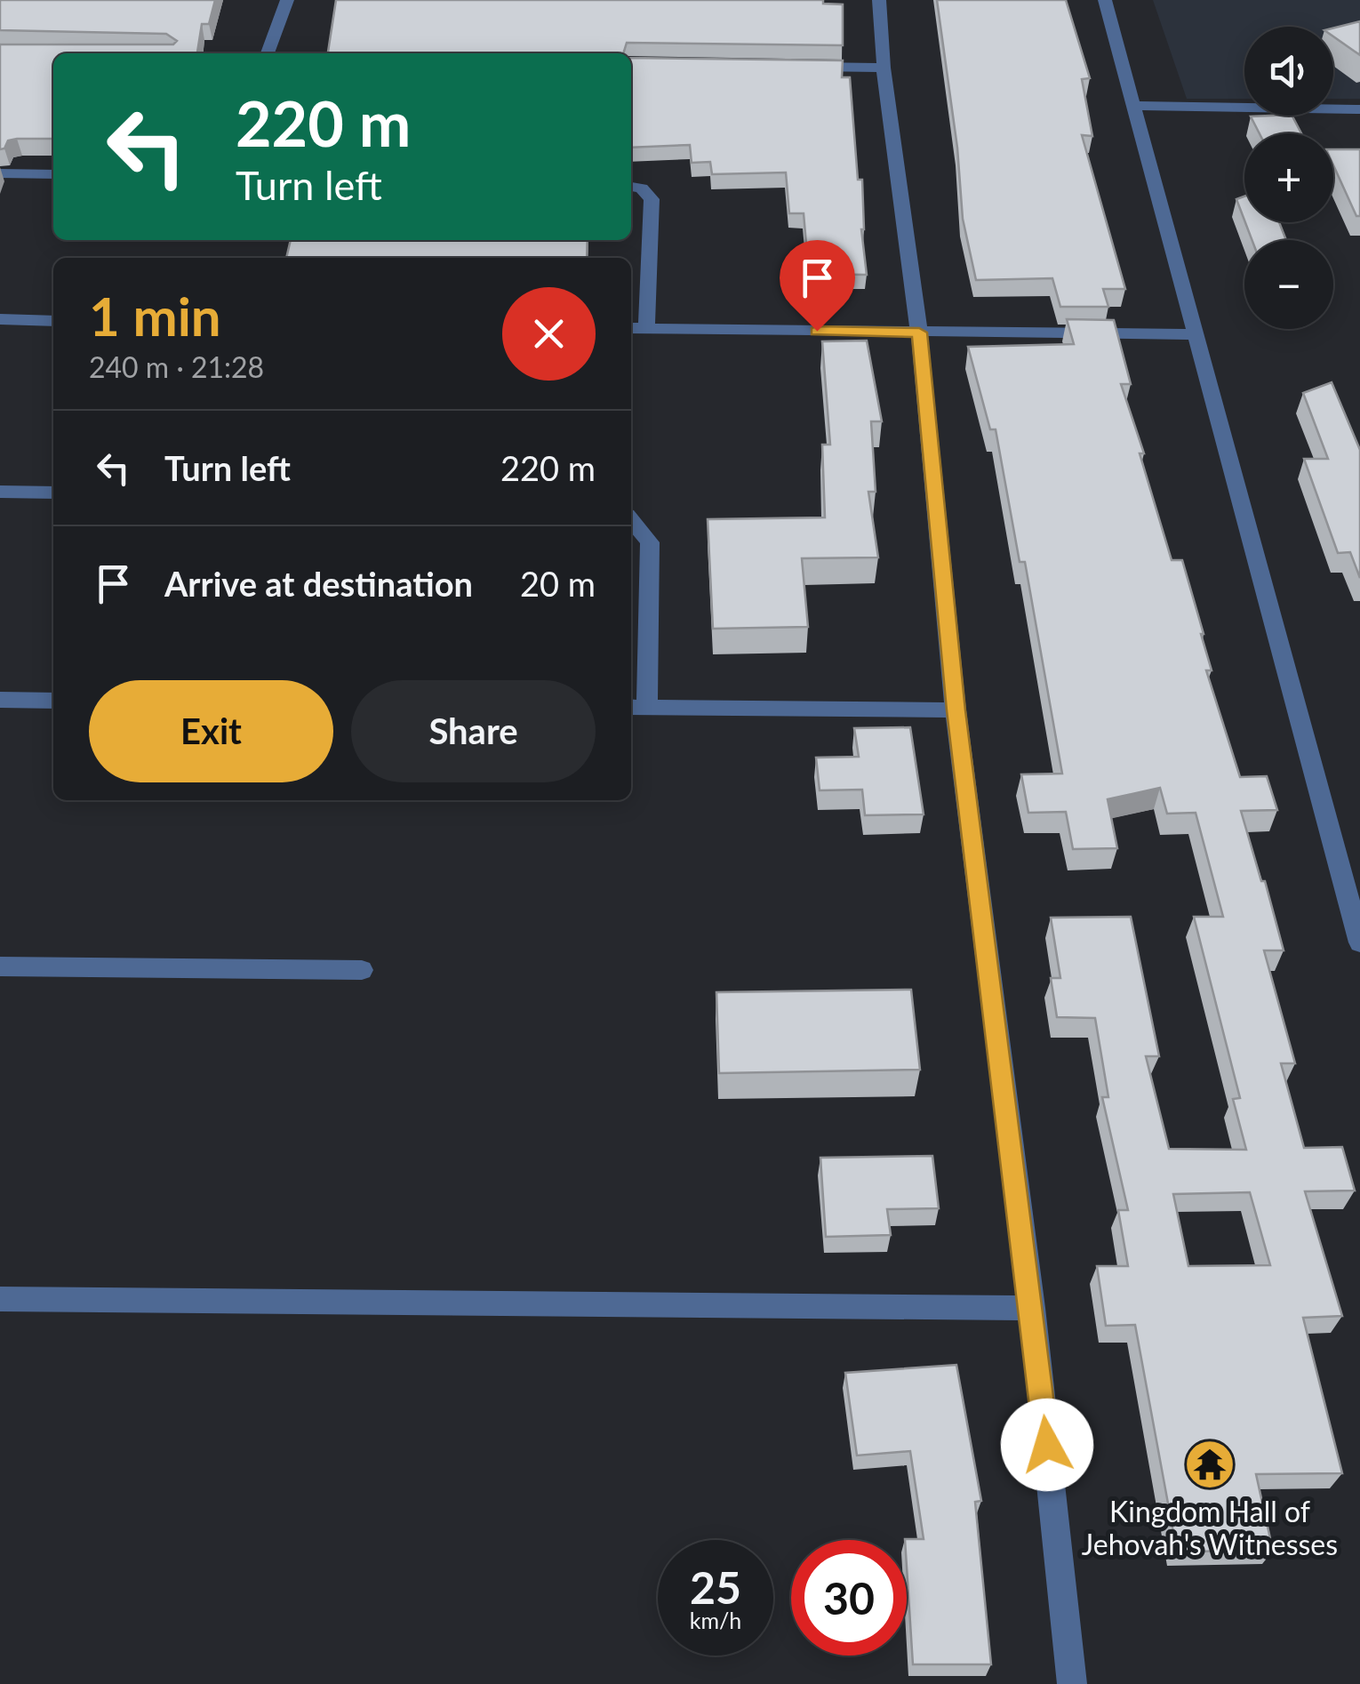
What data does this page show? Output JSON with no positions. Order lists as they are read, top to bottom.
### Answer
{
  "places": {
    "temple": ["Kingdom Hall of Jehovah's Witnesses"]
  },
  "page": {
    "map_buttons": ["+", "−"],
    "turn": ["220 m", "Turn left"],
    "heading": ["1 min", "240 m · 21:28"],
    "list": [
      {
        "name": "Turn left",
        "value": "220 m"
      },
      {
        "name": "Arrive at destination",
        "value": "20 m"
      }
    ],
    "buttons": ["Exit", "Share"],
    "speed": "25 km/h",
    "limit": "30"
  }
}
